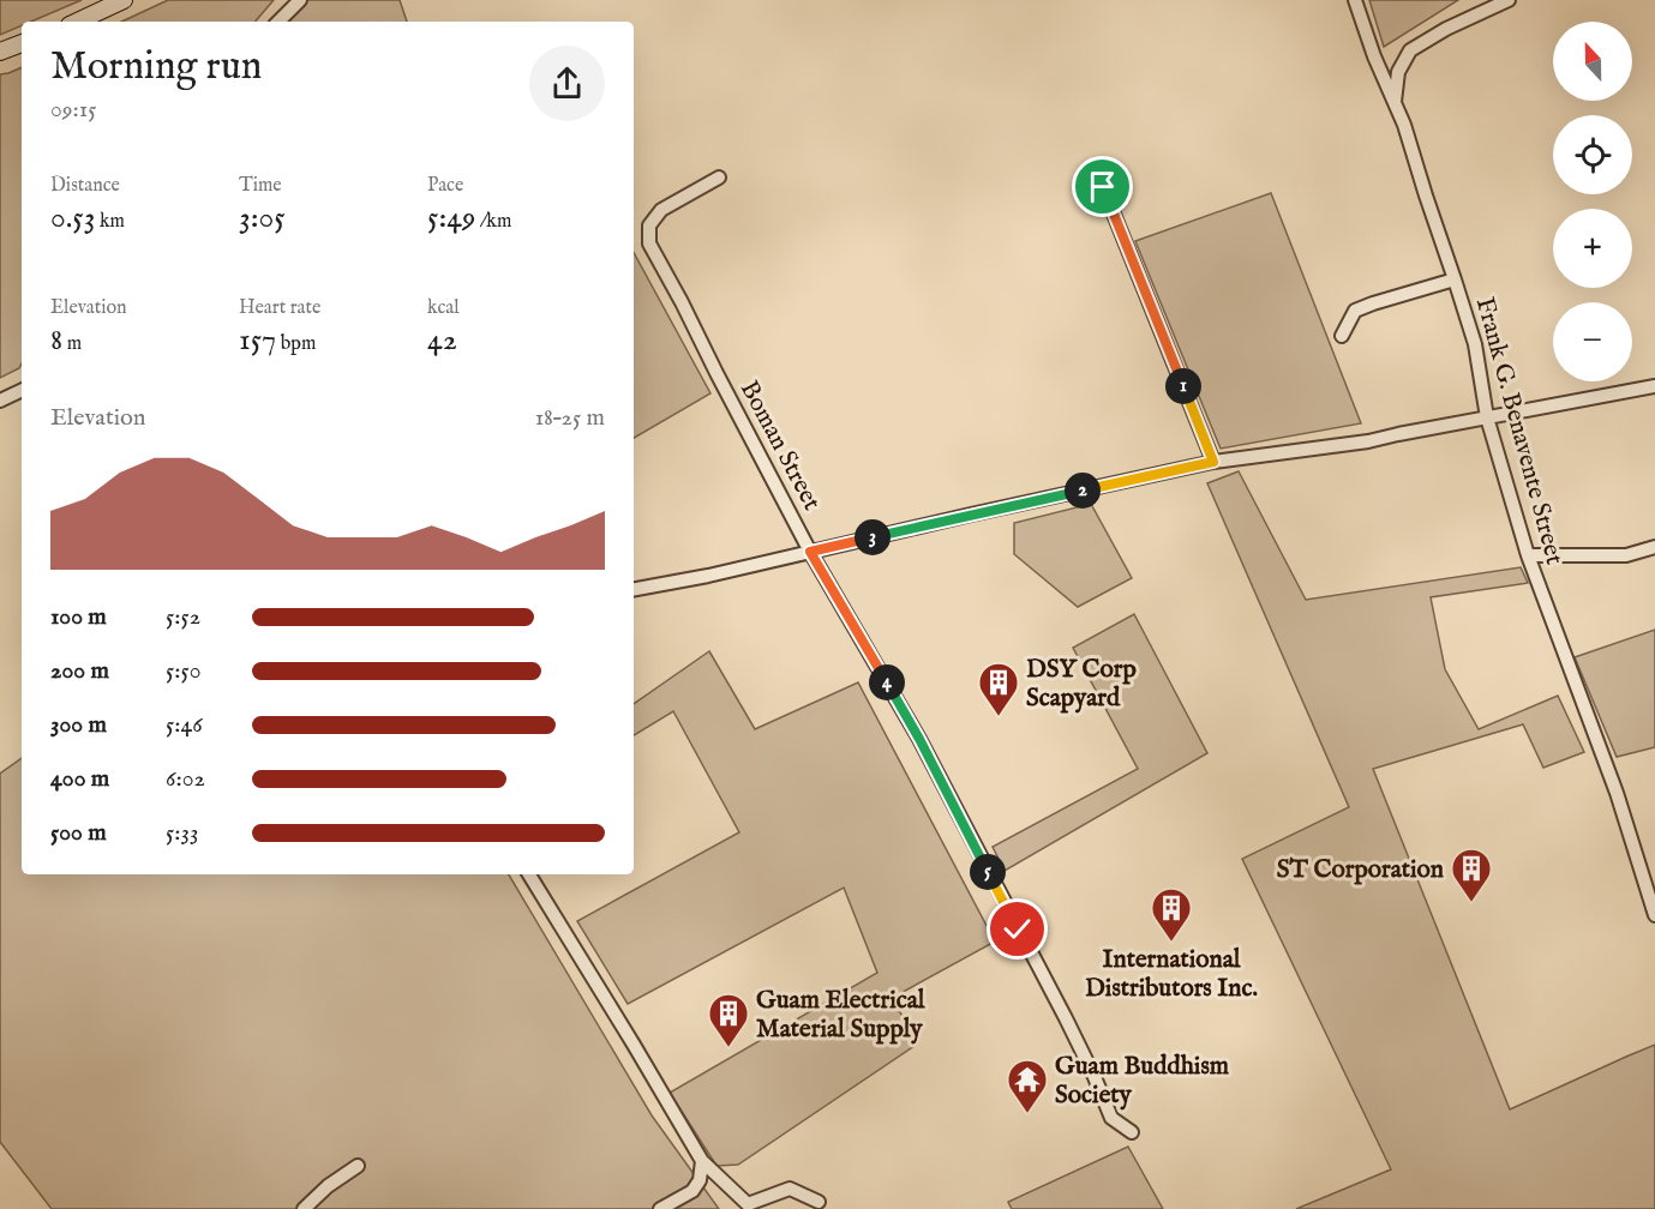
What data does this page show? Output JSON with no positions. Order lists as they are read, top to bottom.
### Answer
{
  "streets": {
    "street": ["Frank G. Benavente Street", "Boman Street"]
  },
  "places": {
    "building": [
      "DSY Corp Scapyard",
      "ST Corporation",
      "International Distributors Inc.",
      "Guam Electrical Material Supply"
    ],
    "temple": ["Guam Buddhism Society"]
  },
  "north": "top",
  "page": {
    "map_buttons": ["+", "−"],
    "heading": ["Morning run", "09:15"],
    "stats": [
      ["Distance", "0.53 km"],
      ["Time", "3:05"],
      ["Pace", "5:49 /km"],
      ["Elevation", "8 m"],
      ["Heart rate", "157 bpm"],
      ["kcal", "42"]
    ],
    "pins": [
      "1",
      "2",
      "3",
      "4",
      "5"
    ],
    "chart": ["Elevation", "18–25 m"],
    "list": [
      {
        "name": "100 m",
        "note": "5:52"
      },
      {
        "name": "200 m",
        "note": "5:50"
      },
      {
        "name": "300 m",
        "note": "5:46"
      },
      {
        "name": "400 m",
        "note": "6:02"
      },
      {
        "name": "500 m",
        "note": "5:33"
      }
    ]
  }
}
